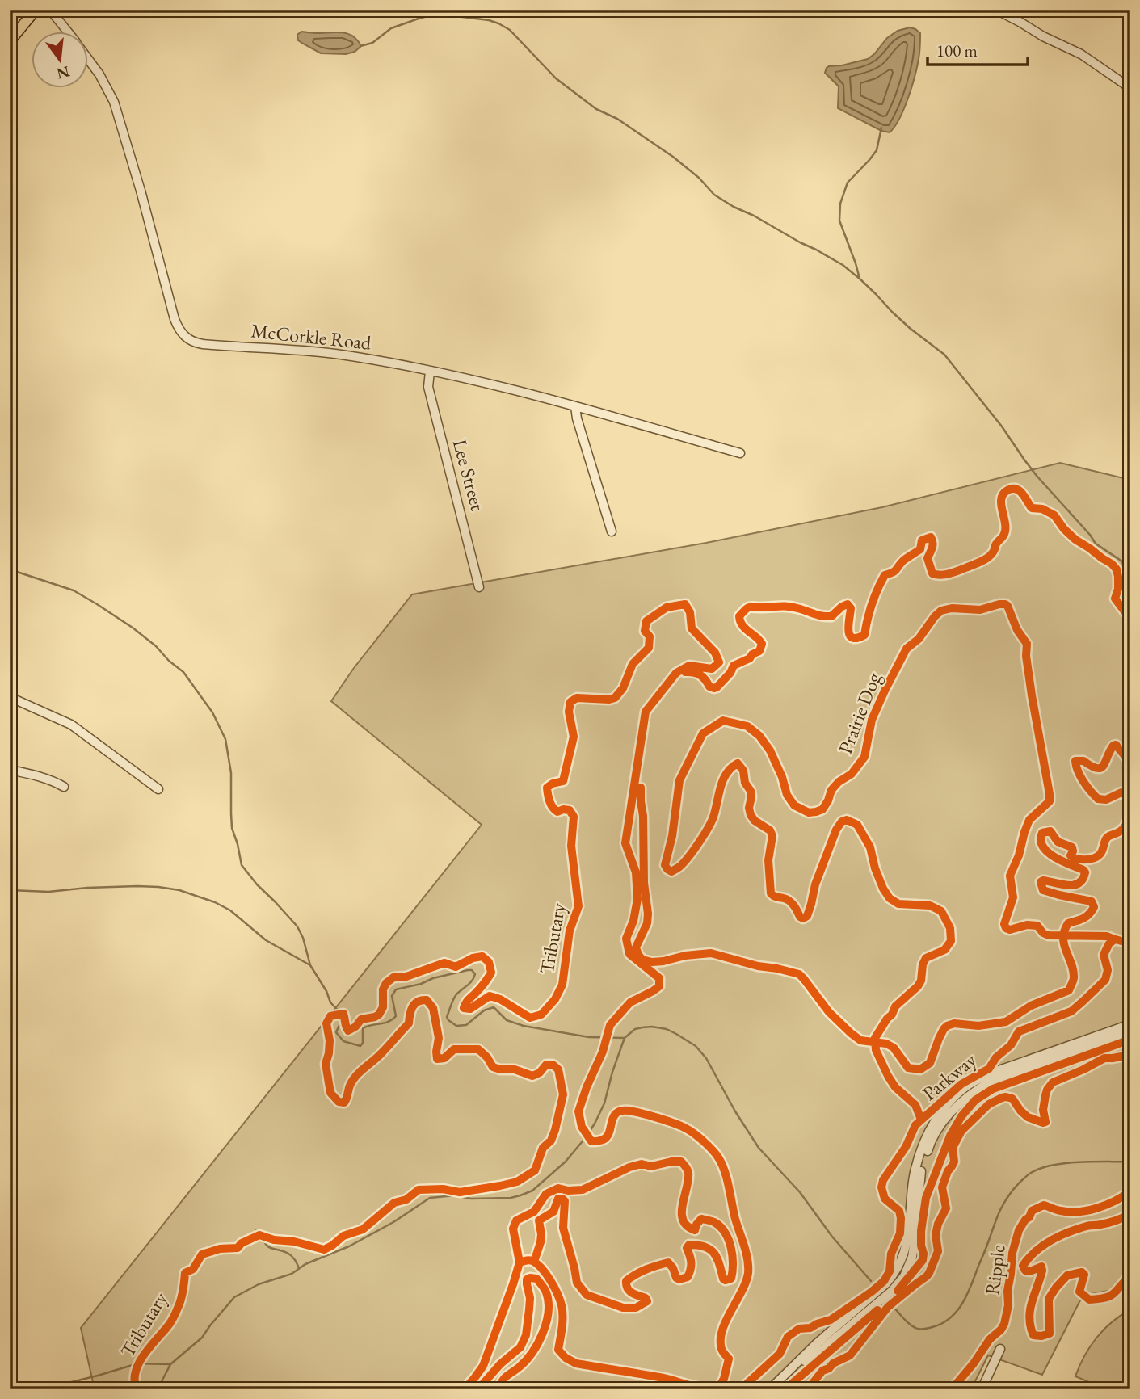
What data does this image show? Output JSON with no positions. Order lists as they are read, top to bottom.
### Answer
{
  "streets": {
    "street": ["McCorkle Road", "Lee Street"],
    "cycle path": [
      "Prairie Dog",
      "Tributary",
      "Parkway",
      "Ripple"
    ]
  },
  "crossings": [
    ["McCorkle Road", "Lee Street"]
  ],
  "scale_bar": "100 m",
  "north": "bottom"
}
